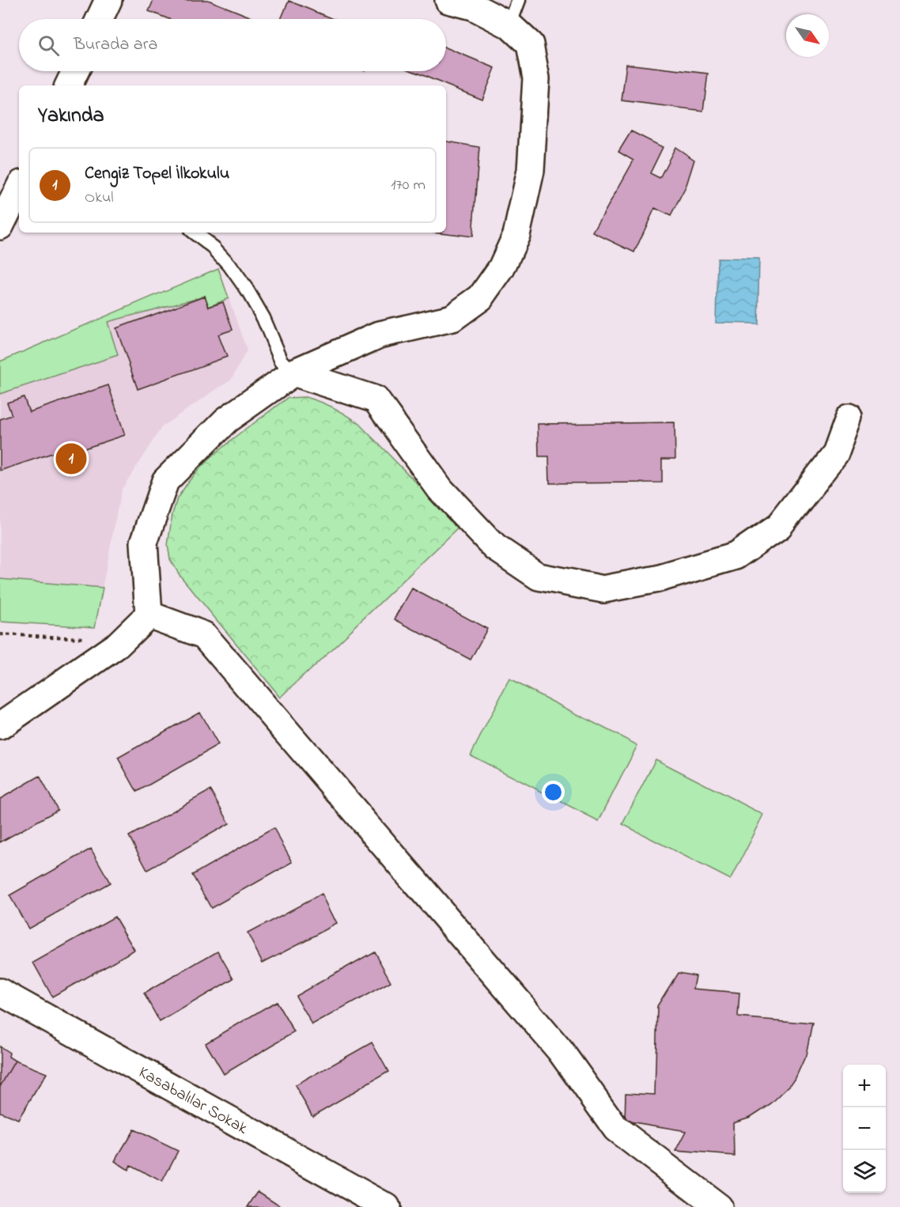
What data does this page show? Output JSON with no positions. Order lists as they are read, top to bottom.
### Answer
{
  "streets": {
    "street": ["Kasabalılar Sokak"]
  },
  "north": "bottom right",
  "page": {
    "search": "Burada ara",
    "heading": "Yakında",
    "list": [
      {
        "mark": "1",
        "name": "Cengiz Topel İlkokulu",
        "note": "Okul",
        "value": "170 m"
      }
    ],
    "pins": "1",
    "map_buttons": ["+", "−"]
  }
}
